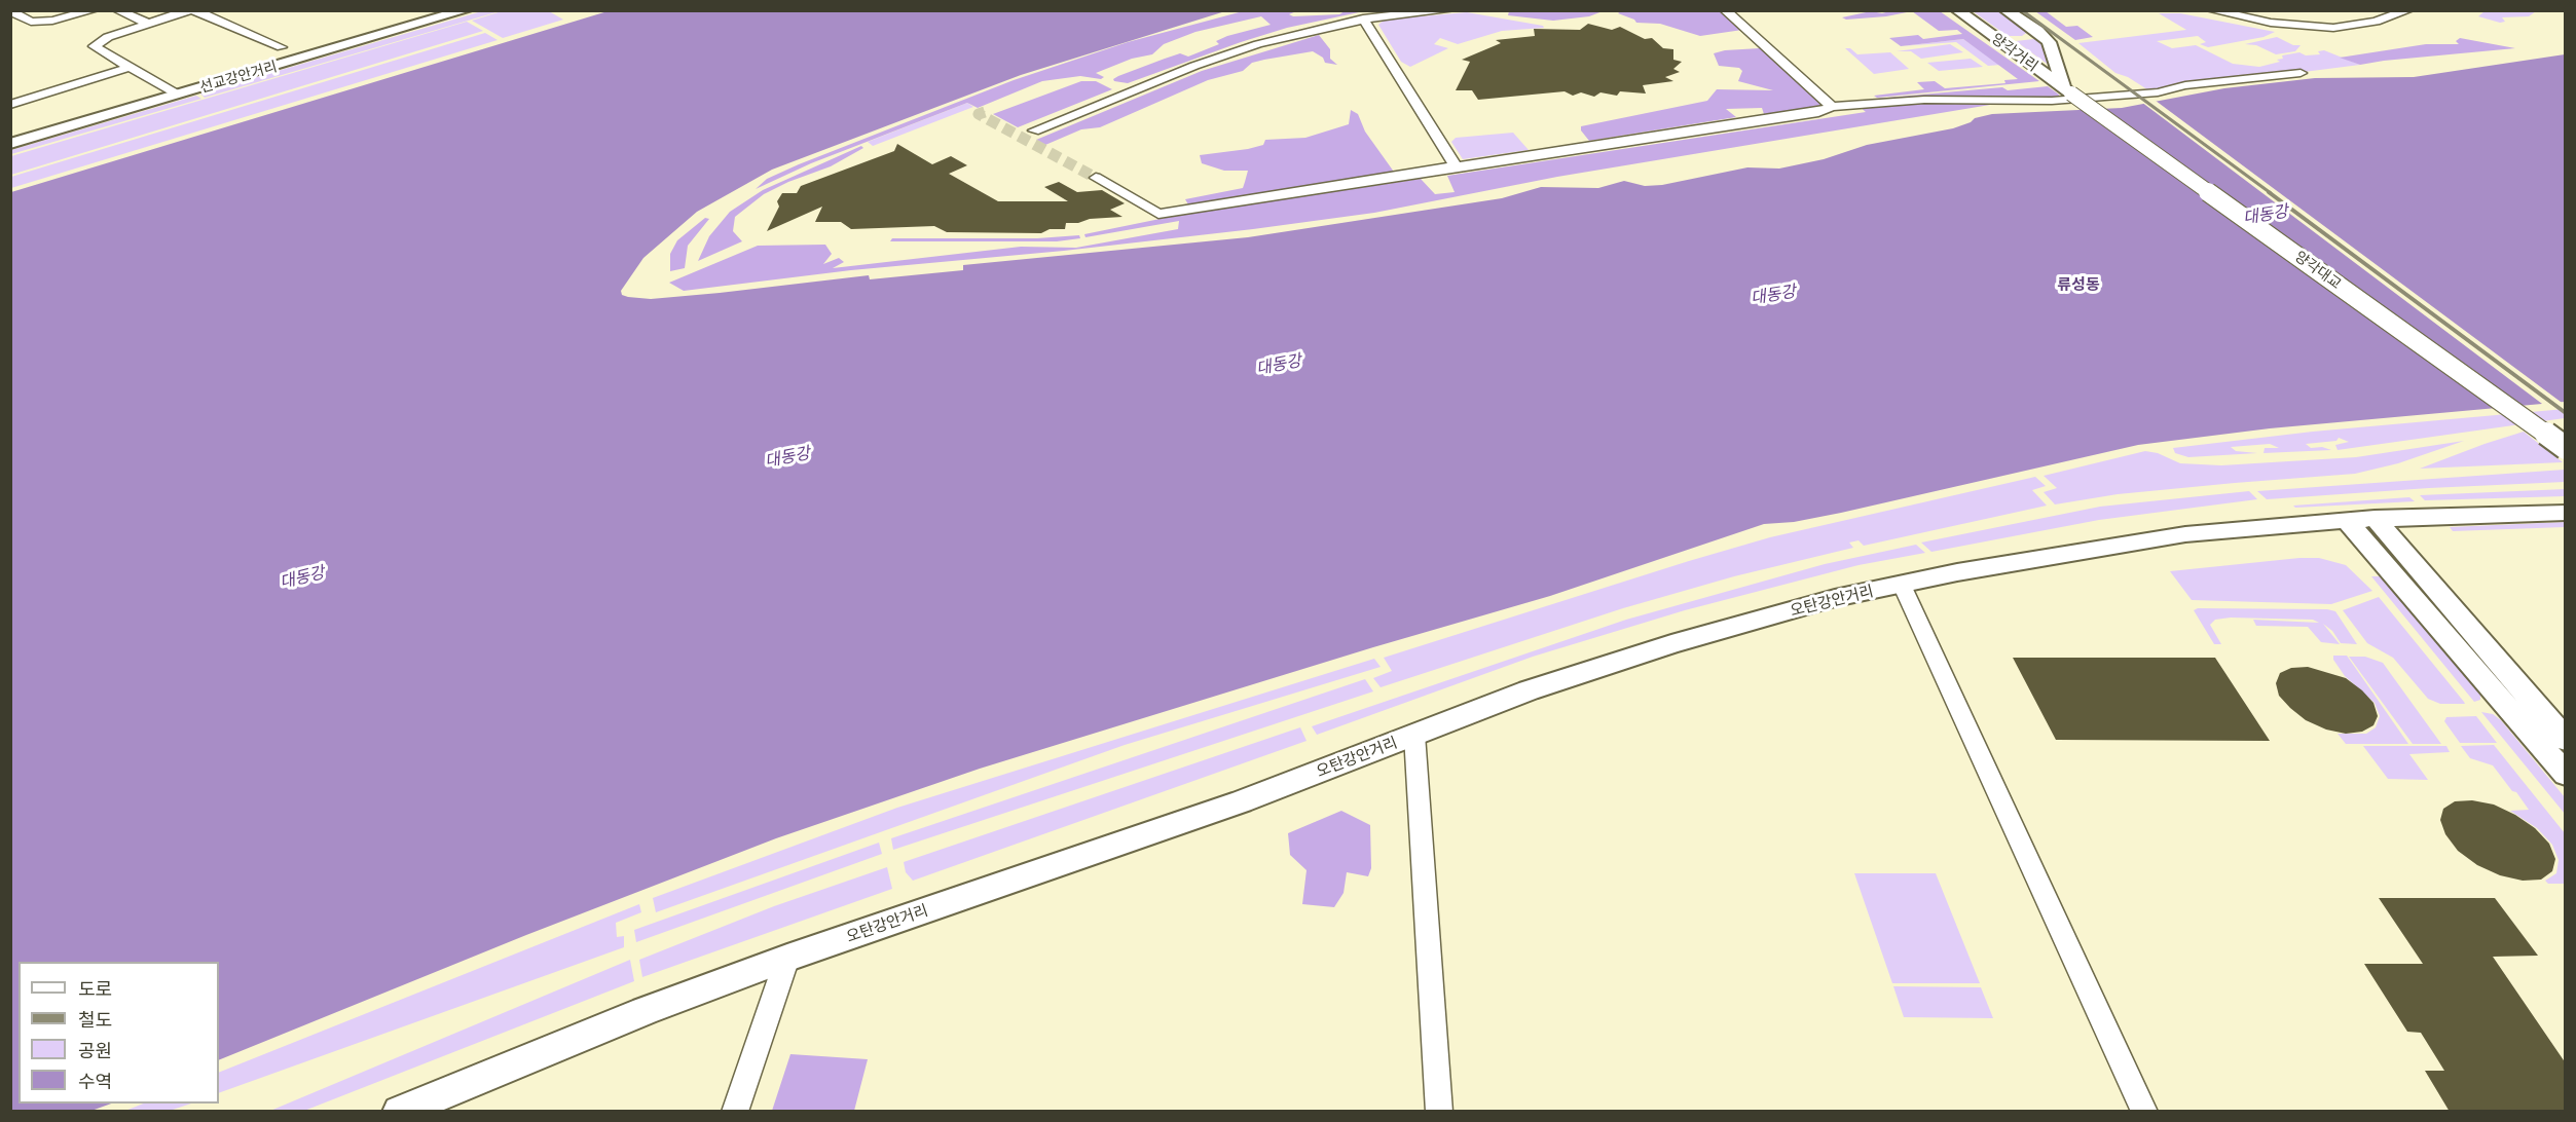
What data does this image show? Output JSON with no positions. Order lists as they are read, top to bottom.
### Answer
{
  "streets": {
    "main road": [
      "양각거리",
      "선교강안거리",
      "양각대교",
      "오탄강안거리"
    ]
  },
  "crossings": [
    ["양각거리", "양각대교"]
  ],
  "districts": ["류성동"],
  "water": ["대동강"],
  "legend": [
    "도로",
    "철도",
    "공원",
    "수역"
  ]
}
